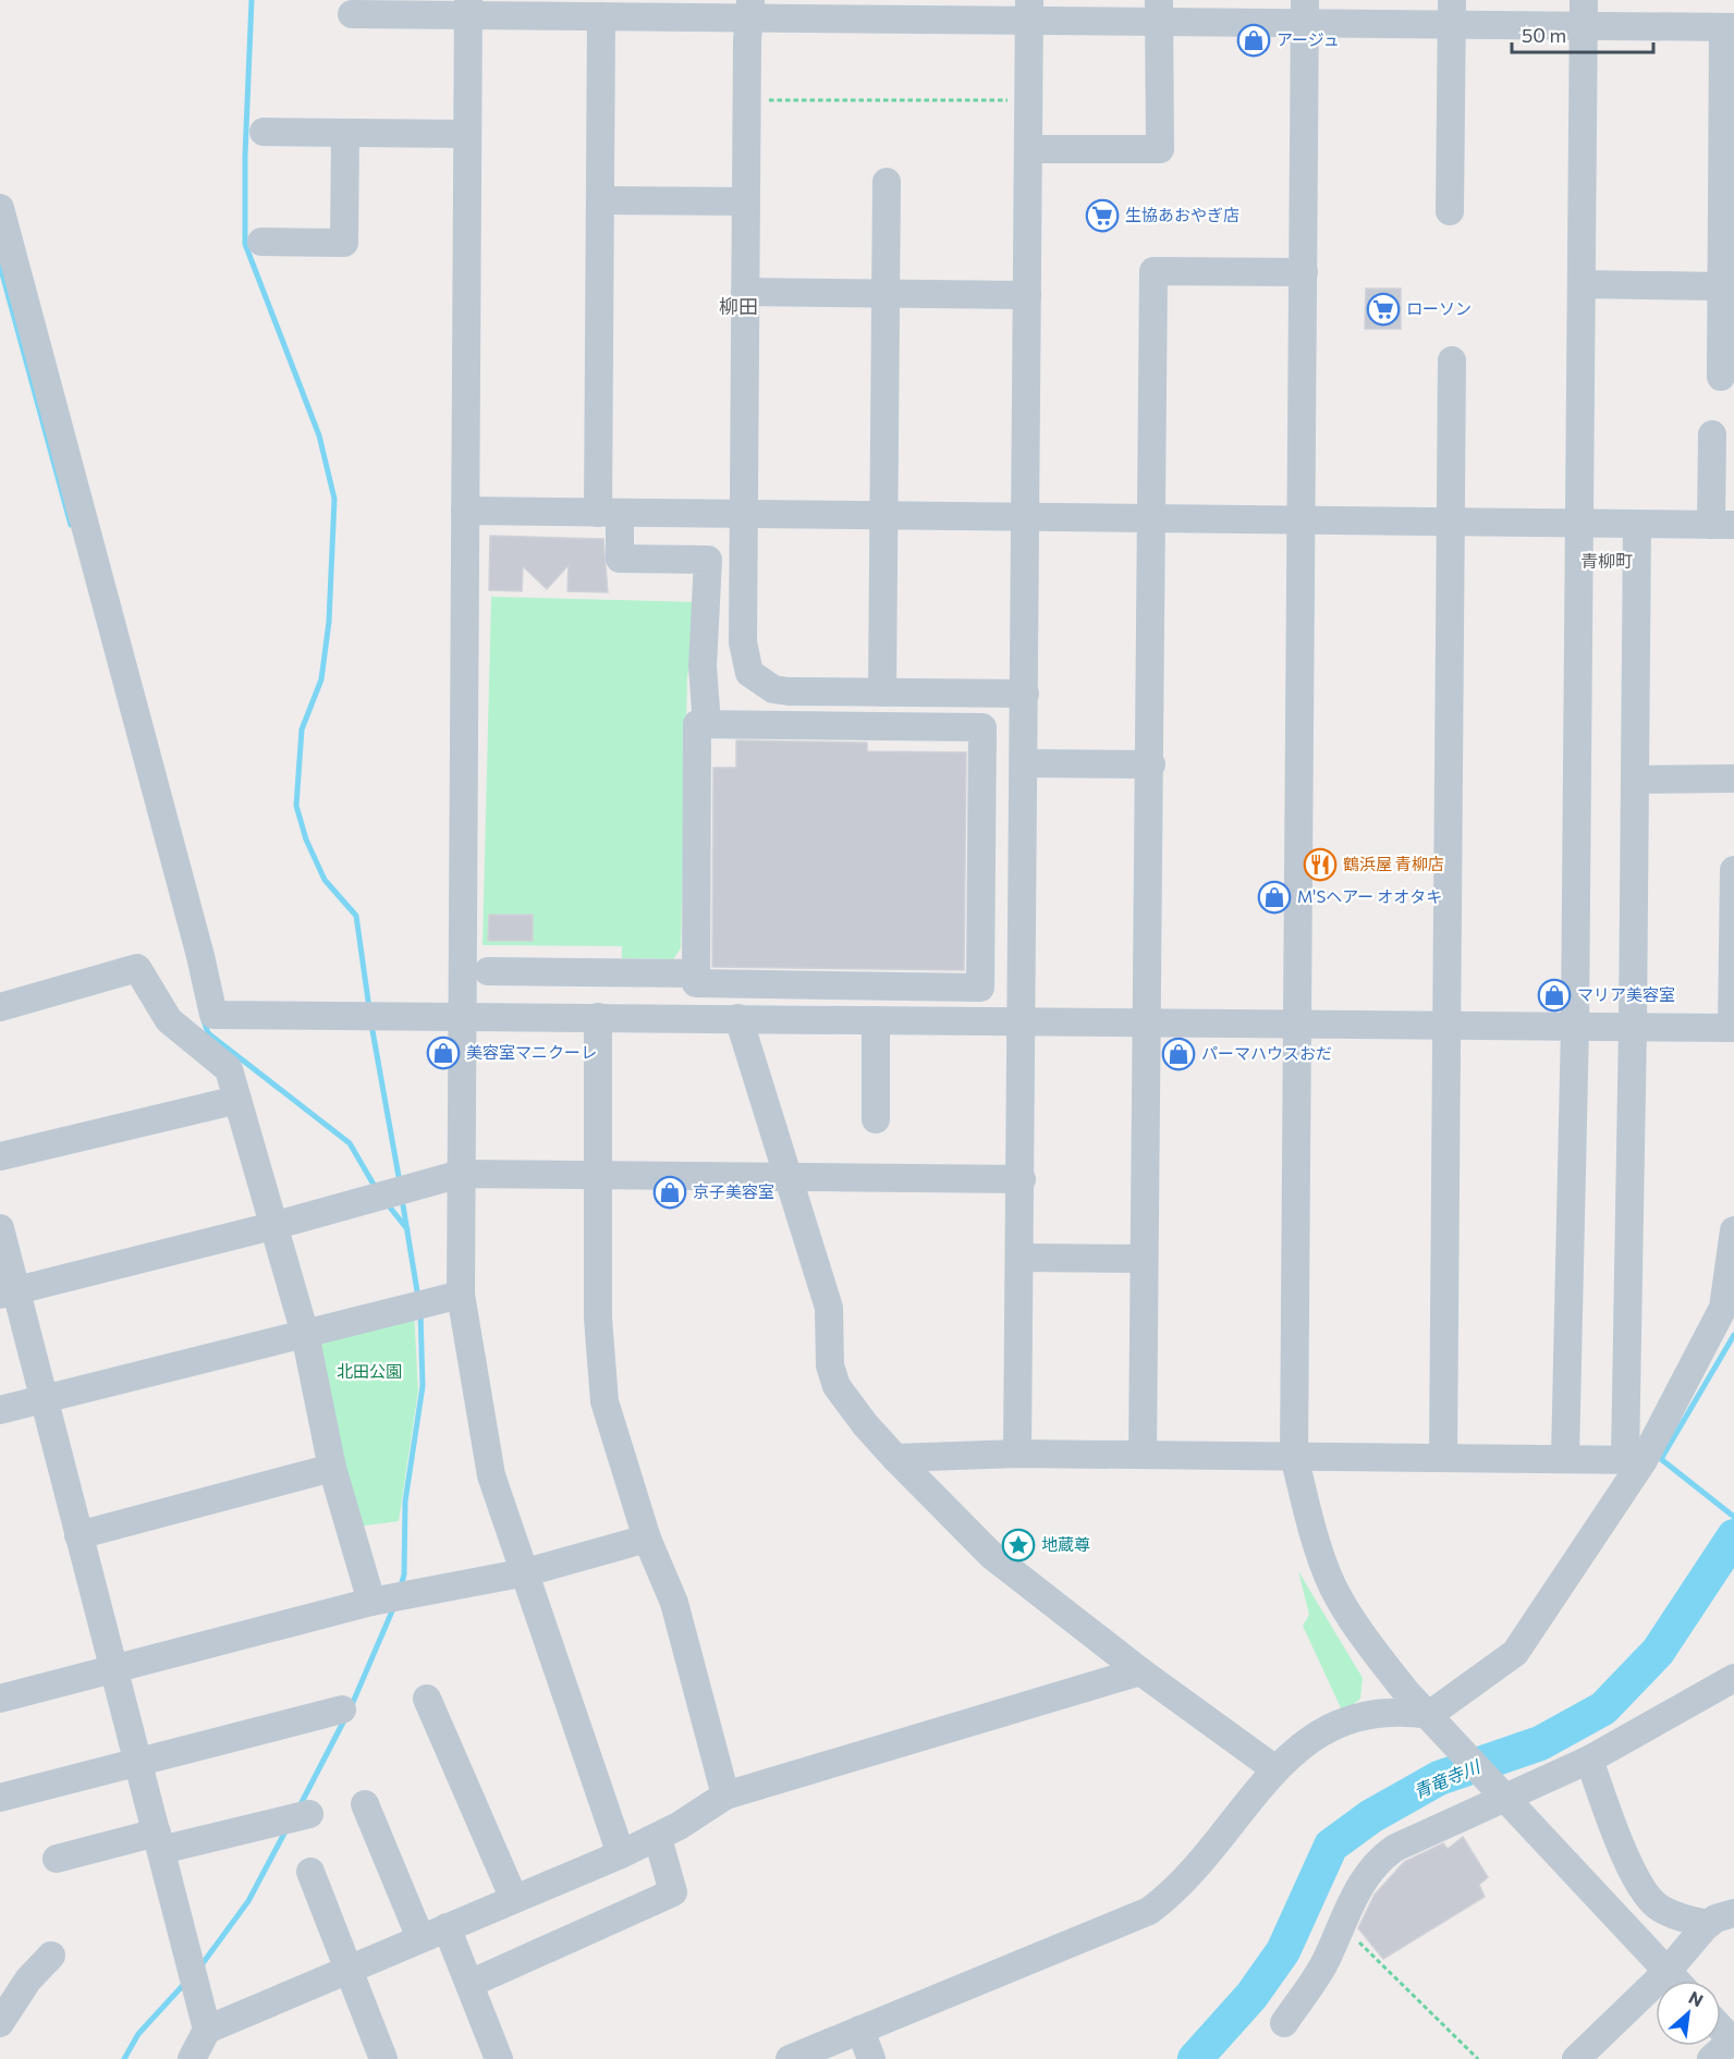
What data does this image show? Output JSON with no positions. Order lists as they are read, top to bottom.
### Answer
{
  "districts": ["柳田", "青柳町"],
  "water": ["青竜寺川"],
  "parks": ["北田公園"],
  "places": {
    "shop": [
      "アージュ",
      "M'Sヘアー オオタキ",
      "マリア美容室",
      "美容室マニクーレ",
      "パーマハウスおだ",
      "京子美容室"
    ],
    "supermarket": ["生協あおやぎ店", "ローソン"],
    "restaurant": ["鶴浜屋 青柳店"],
    "place": ["地蔵尊"]
  },
  "scale_bar": "50 m",
  "north": "top right"
}
